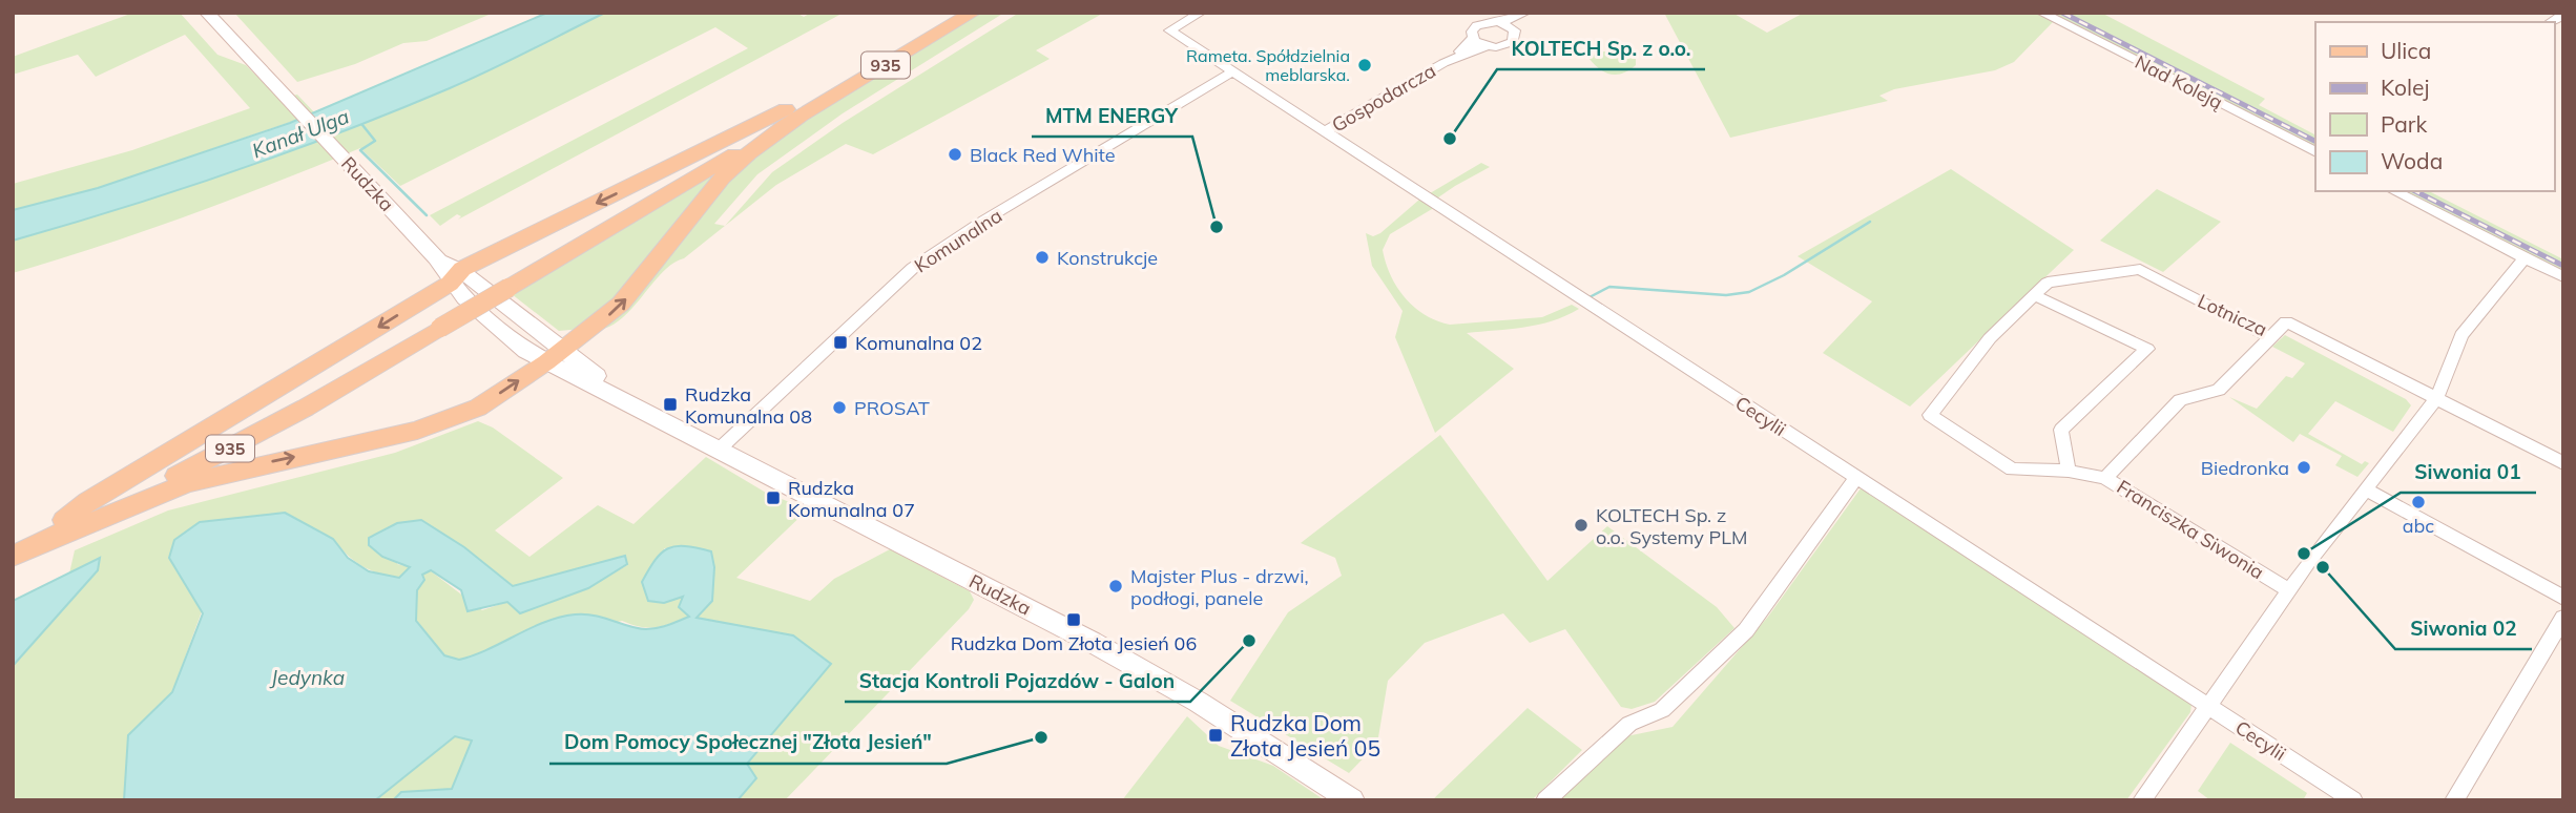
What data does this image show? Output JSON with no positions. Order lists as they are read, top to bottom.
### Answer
{
  "streets": {
    "main road": ["935"],
    "street": [
      "Nad Koleją",
      "Gospodarcza",
      "Rudzka",
      "Komunalna",
      "Lotnicza",
      "Cecylii",
      "Franciszka Siwonia"
    ]
  },
  "crossings": [
    ["Gospodarcza", "Cecylii"],
    ["Rudzka", "Komunalna"],
    ["Komunalna", "Cecylii"],
    ["Lotnicza", "Franciszka Siwonia"]
  ],
  "water": ["Kanał Ulga", "Jedynka"],
  "places": {
    "other": [
      "Rameta. Spółdzielnia meblarska.",
      "KOLTECH Sp. z o.o.",
      "Black Red White",
      "MTM ENERGY",
      "Konstrukcje",
      "PROSAT",
      "Biedronka",
      "abc",
      "KOLTECH Sp. z o.o. Systemy PLM",
      "Siwonia 01",
      "Siwonia 02",
      "Majster Plus - drzwi, podłogi, panele",
      "Stacja Kontroli Pojazdów - Galon",
      "Dom Pomocy Społecznej \"Złota Jesień\""
    ],
    "transit": [
      "Komunalna 02",
      "Rudzka Komunalna 08",
      "Rudzka Komunalna 07",
      "Rudzka Dom Złota Jesień 06",
      "Rudzka Dom Złota Jesień 05"
    ]
  },
  "legend": [
    "Ulica",
    "Kolej",
    "Park",
    "Woda"
  ]
}
